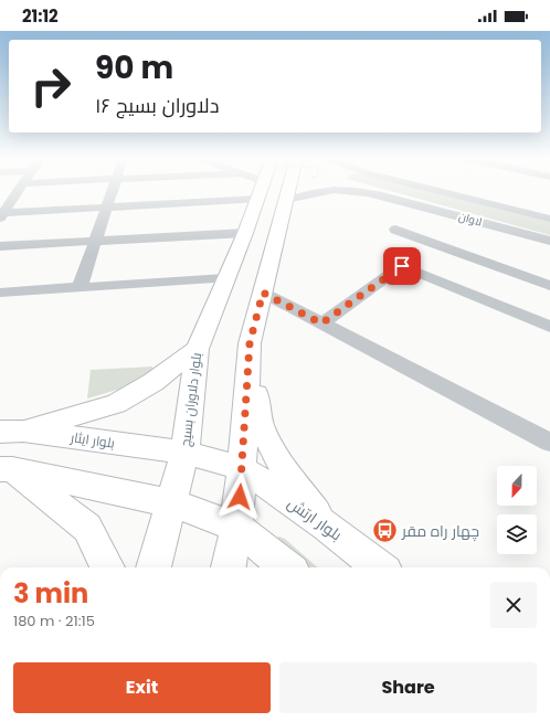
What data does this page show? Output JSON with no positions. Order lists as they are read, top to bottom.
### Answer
{
  "streets": {
    "main road": ["بلوار دلاوران بسیج", "بلوار ایثار", "بلوار ارتش"],
    "street": ["لاوان"]
  },
  "crossings": [
    ["بلوار دلاوران بسیج", "بلوار ایثار"],
    ["بلوار ایثار", "بلوار ارتش"]
  ],
  "places": {
    "bus stop": ["چهار راه مقر‍"]
  },
  "north": "bottom",
  "page": {
    "status": "21:12",
    "turn": ["90 m", "دلاوران بسیج ۱۶"],
    "heading": ["3 min", "180 m · 21:15"],
    "buttons": ["Exit", "Share"]
  }
}
